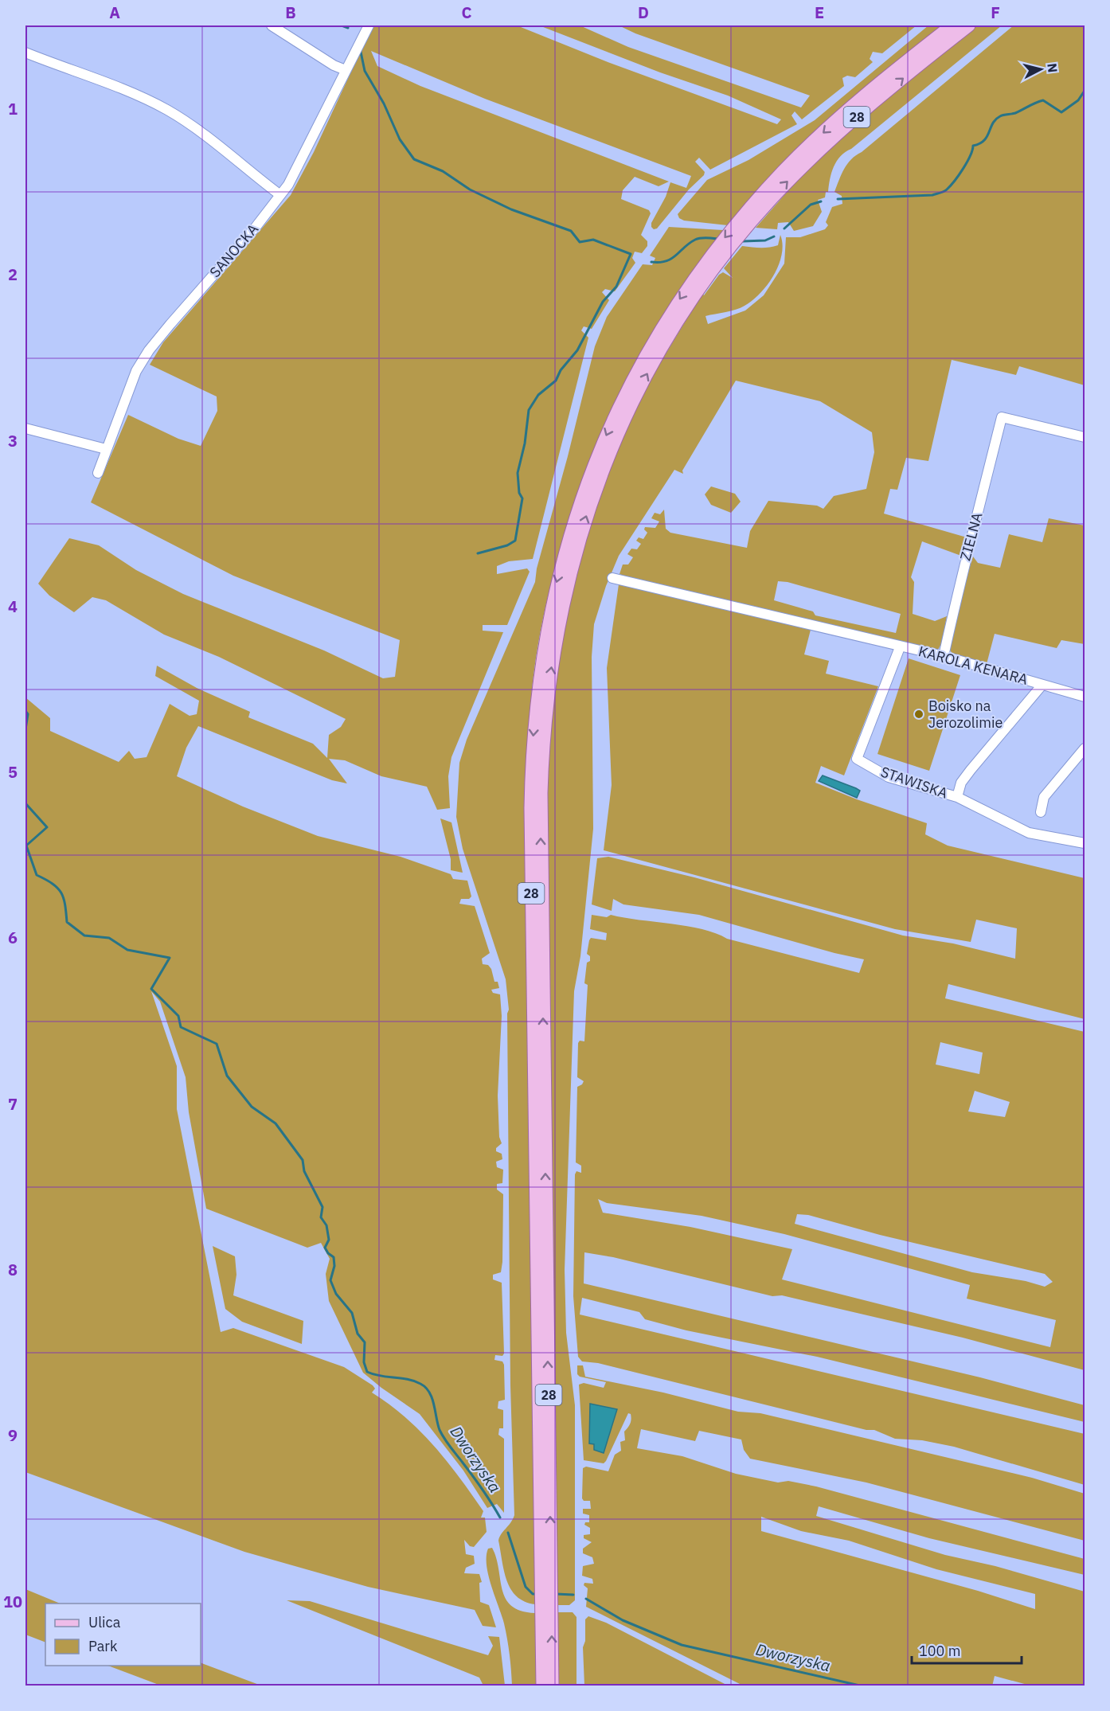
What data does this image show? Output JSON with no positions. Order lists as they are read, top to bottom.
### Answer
{
  "streets": {
    "main road": ["28"],
    "street": [
      "SANOCKA",
      "ZIELNA",
      "KAROLA KENARA",
      "STAWISKA"
    ]
  },
  "crossings": [
    ["ZIELNA", "KAROLA KENARA"],
    ["KAROLA KENARA", "STAWISKA"]
  ],
  "water": ["Dworzyska"],
  "places": ["Boisko na Jerozolimie"],
  "legend": ["Ulica", "Park"],
  "scale_bar": "100 m",
  "north": "right",
  "grid": {
    "columns": [
      "A",
      "B",
      "C",
      "D",
      "E",
      "F"
    ],
    "rows": [
      "1",
      "2",
      "3",
      "4",
      "5",
      "6",
      "7",
      "8",
      "9",
      "10"
    ]
  }
}
